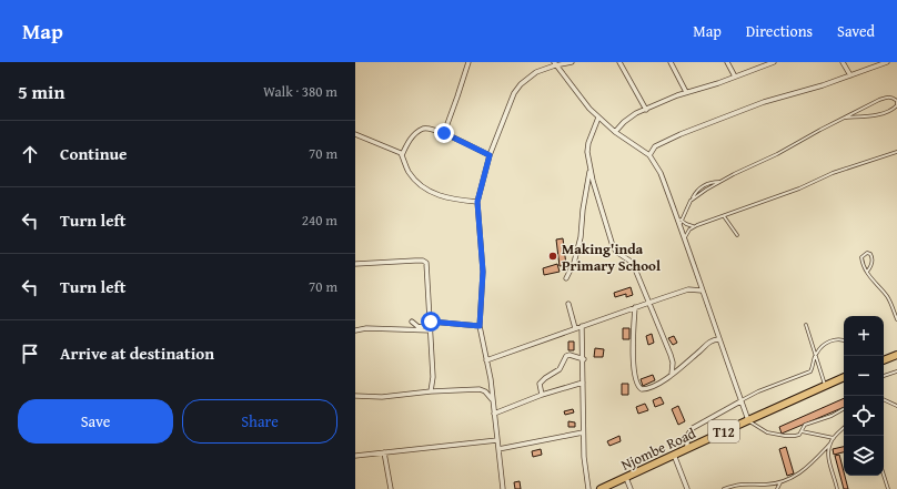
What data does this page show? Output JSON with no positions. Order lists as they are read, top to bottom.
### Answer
{
  "streets": {
    "highway": ["T12", "Njombe Road"]
  },
  "places": ["Making'inda Primary School"],
  "page": {
    "header": "Map",
    "nav": ["Map", "Directions", "Saved"],
    "heading": ["5 min", "Walk · 380 m"],
    "list": [
      ["Continue", "70 m"],
      ["Turn left", "240 m"],
      ["Turn left", "70 m"],
      "Arrive at destination"
    ],
    "map_buttons": ["+", "−"],
    "buttons": ["Save", "Share"]
  }
}
